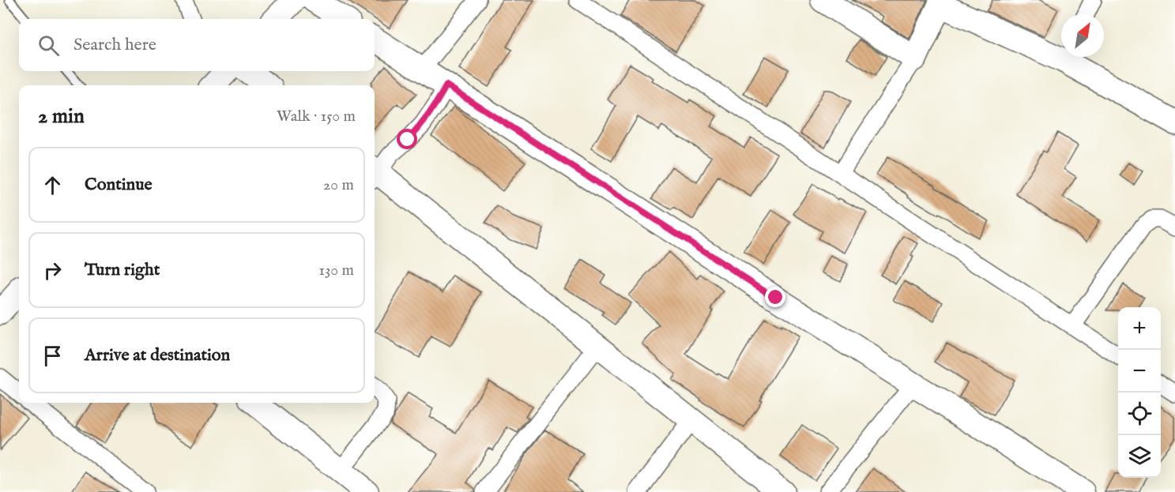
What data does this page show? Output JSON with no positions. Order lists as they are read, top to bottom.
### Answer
{
  "north": "top right",
  "page": {
    "search": "Search here",
    "heading": ["2 min", "Walk · 150 m"],
    "list": [
      ["Continue", "20 m"],
      ["Turn right", "130 m"],
      "Arrive at destination"
    ],
    "map_buttons": ["+", "−"]
  }
}
